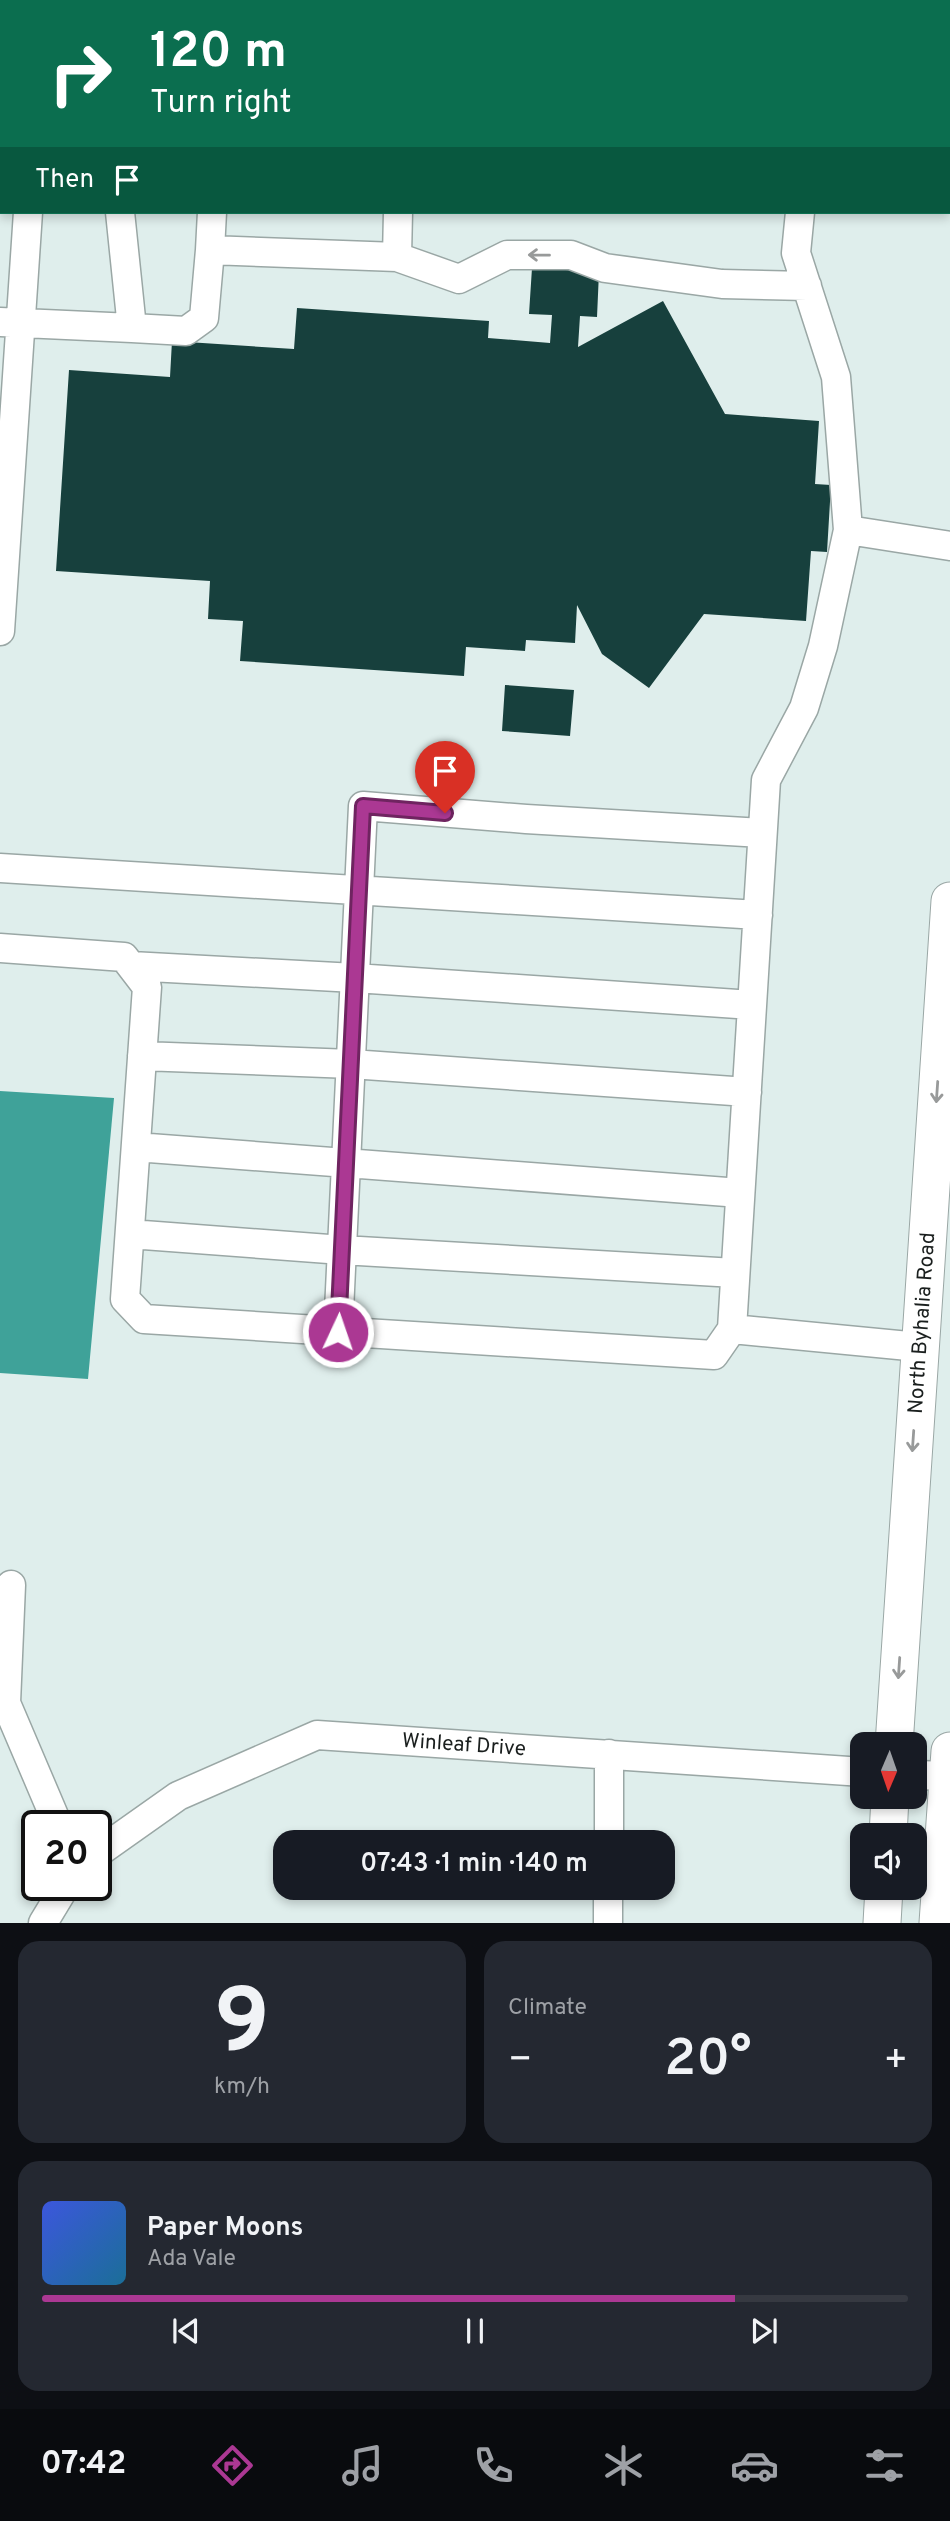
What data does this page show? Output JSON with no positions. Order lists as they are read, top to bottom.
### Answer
{
  "streets": {
    "main road": ["North Byhalia Road"],
    "street": ["Winleaf Drive"]
  },
  "one_way": ["North Byhalia Road"],
  "north": "bottom",
  "page": {
    "turn": ["120 m", "Turn right"],
    "then": "Then",
    "limit": "20",
    "trip": "07:43 · 1 min · 140 m",
    "tile": [
      ["9", "km/h"],
      "Climate"
    ],
    "heat": ["−", "20°", "+"],
    "song": ["Paper Moons", "Ada Vale"],
    "tabs": "07:42"
  }
}
